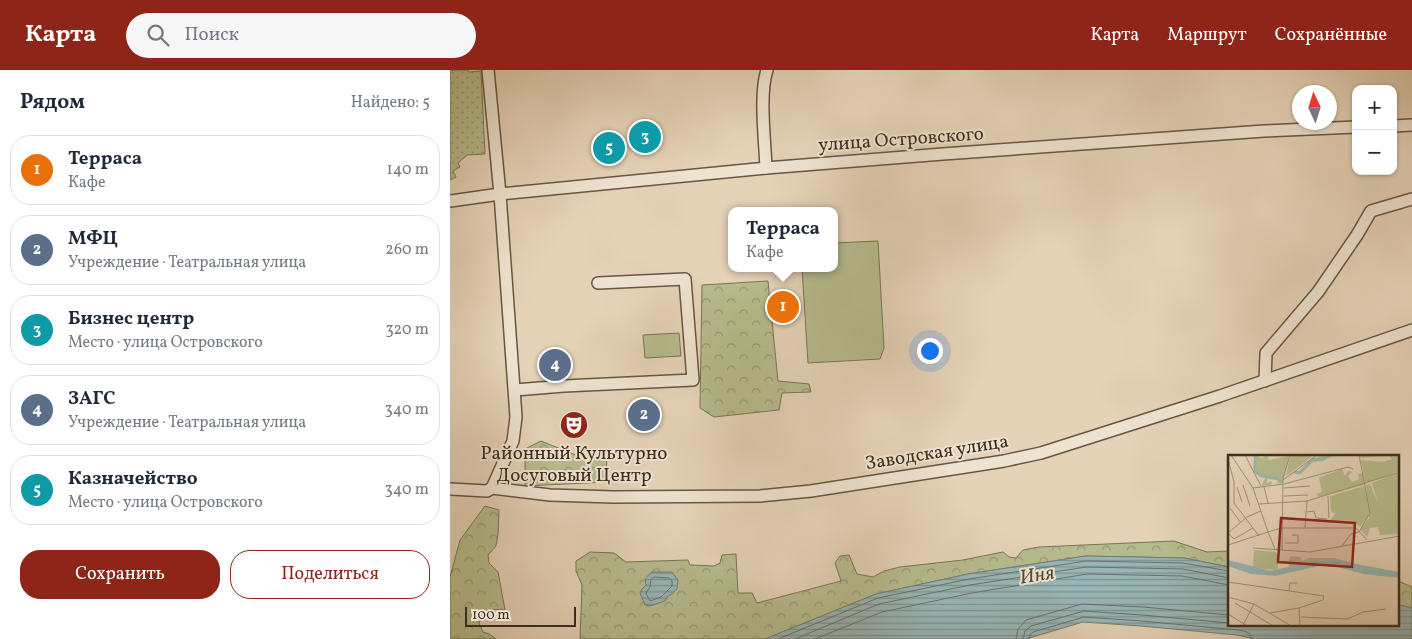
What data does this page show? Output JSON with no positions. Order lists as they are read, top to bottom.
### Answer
{
  "streets": {
    "street": ["улица Островского", "Заводская улица"]
  },
  "water": ["Иня"],
  "places": {
    "theatre": ["Районный Культурно Досуговый Центр"]
  },
  "scale_bar": "100 m",
  "north": "top",
  "page": {
    "header": "Карта",
    "search": "Поиск",
    "nav": ["Карта", "Маршрут", "Сохранённые"],
    "heading": ["Рядом", "Найдено: 5"],
    "map_buttons": ["+", "−"],
    "pins": [
      "3",
      "5",
      "1",
      "4",
      "2"
    ],
    "list": [
      {
        "mark": "1",
        "name": "Терраса",
        "note": "Кафе",
        "value": "140 m"
      },
      {
        "mark": "2",
        "name": "МФЦ",
        "note": "Учреждение · Театральная улица",
        "value": "260 m"
      },
      {
        "mark": "3",
        "name": "Бизнес центр",
        "note": "Место · улица Островского",
        "value": "320 m"
      },
      {
        "mark": "4",
        "name": "ЗАГС",
        "note": "Учреждение · Театральная улица",
        "value": "340 m"
      },
      {
        "mark": "5",
        "name": "Казначейство",
        "note": "Место · улица Островского",
        "value": "340 m"
      }
    ],
    "popup": ["Терраса", "Кафе"],
    "buttons": ["Сохранить", "Поделиться"],
    "scale": "100 m"
  }
}
